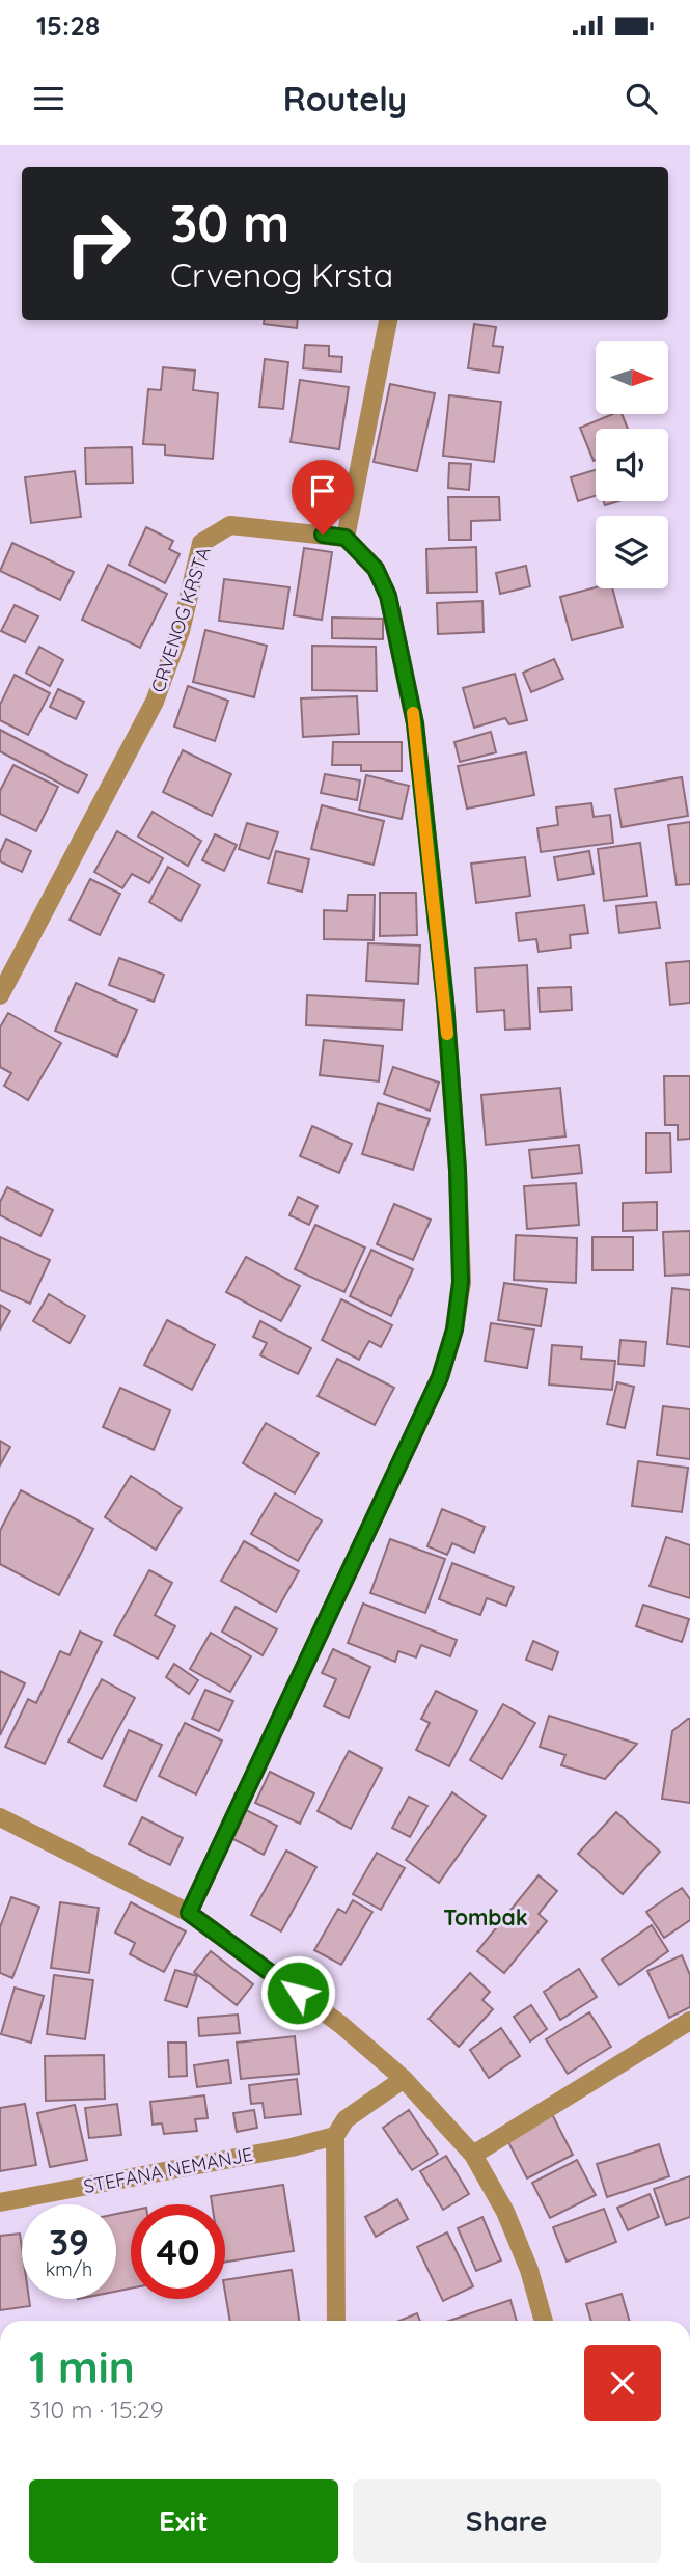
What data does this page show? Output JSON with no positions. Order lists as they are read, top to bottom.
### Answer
{
  "streets": {
    "street": ["CRVENOG KRSTA", "STEFANA NEMANJE"]
  },
  "districts": ["Tombak"],
  "north": "right",
  "page": {
    "status": "15:28",
    "header": "Routely",
    "turn": ["30 m", "Crvenog Krsta"],
    "speed": "39 km/h",
    "limit": "40",
    "heading": ["1 min", "310 m · 15:29"],
    "buttons": ["Exit", "Share"]
  }
}
